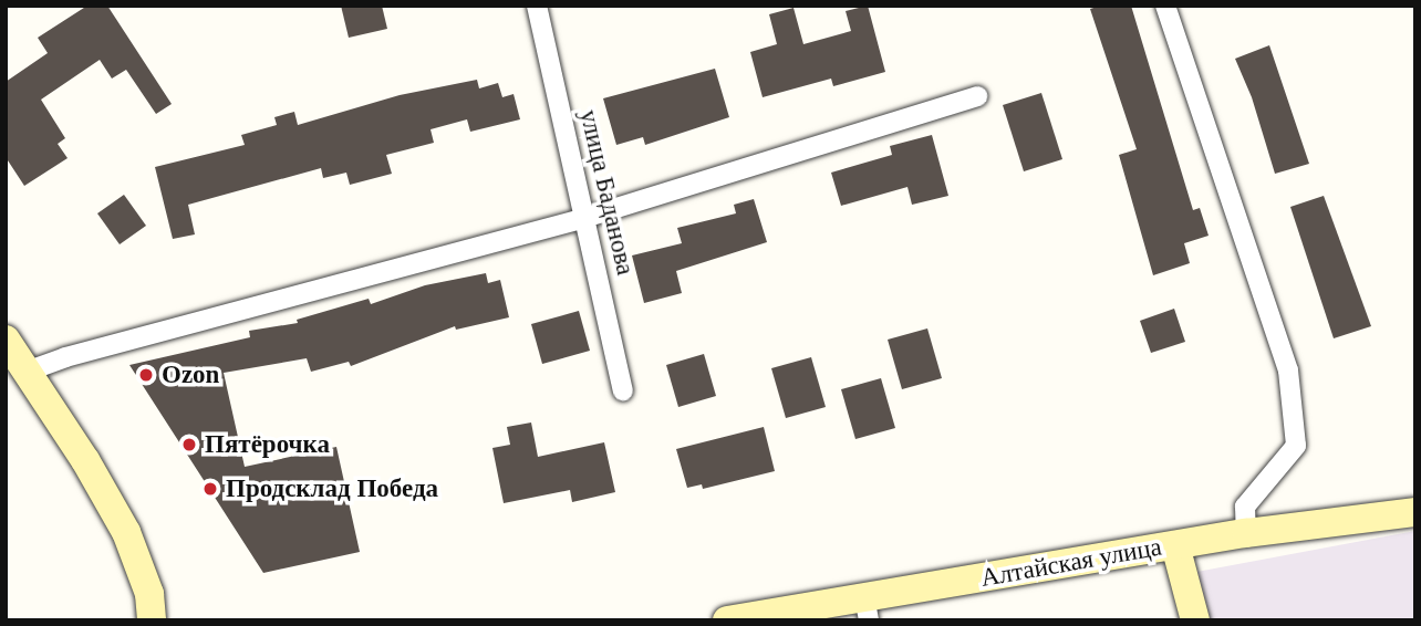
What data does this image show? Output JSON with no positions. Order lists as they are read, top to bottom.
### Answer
{
  "streets": {
    "main road": ["Алтайская улица"],
    "street": ["улица Баданова"]
  },
  "places": ["Ozon", "Пятёрочка", "Продсклад Победа"]
}
